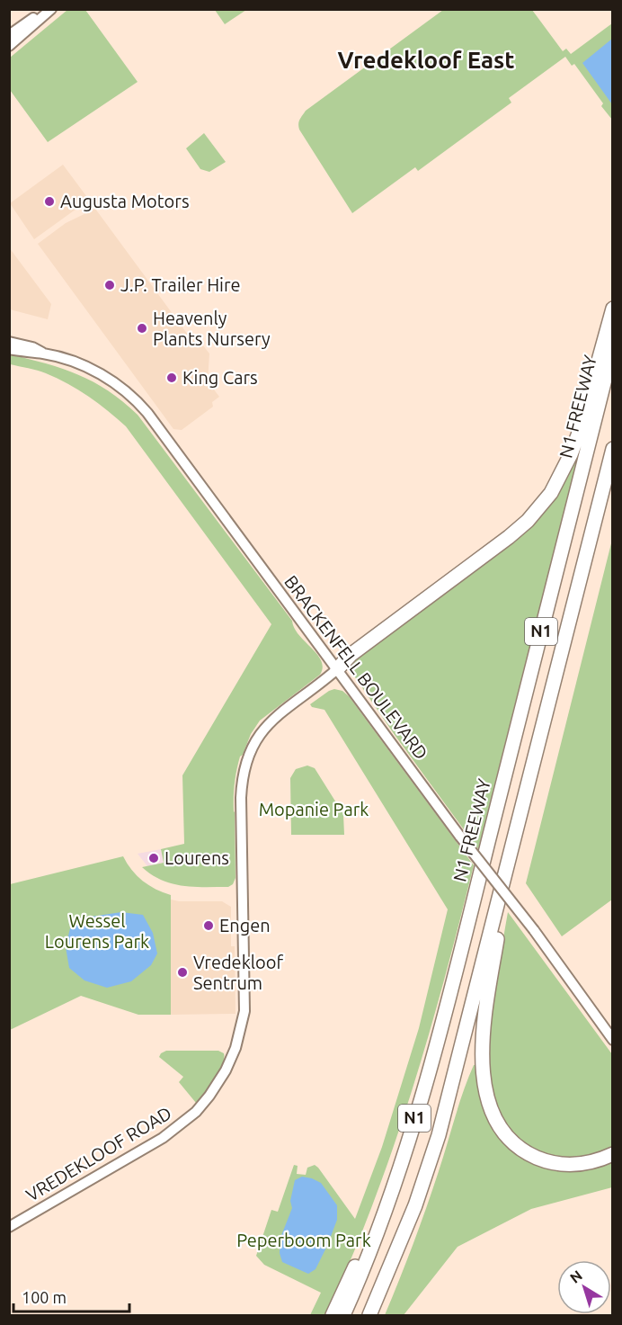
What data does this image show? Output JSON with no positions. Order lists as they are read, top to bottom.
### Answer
{
  "streets": {
    "highway": ["N1 FREEWAY", "N1"],
    "street": ["BRACKENFELL BOULEVARD", "VREDEKLOOF ROAD"]
  },
  "crossings": [
    ["BRACKENFELL BOULEVARD", "VREDEKLOOF ROAD"]
  ],
  "districts": ["Vredekloof East"],
  "parks": ["Mopanie Park", "Wessel Lourens Park", "Peperboom Park"],
  "places": [
    "Augusta Motors",
    "J.P. Trailer Hire",
    "Heavenly Plants Nursery",
    "King Cars",
    "Lourens",
    "Engen",
    "Vredekloof Sentrum"
  ],
  "scale_bar": "100 m",
  "north": "top left"
}
